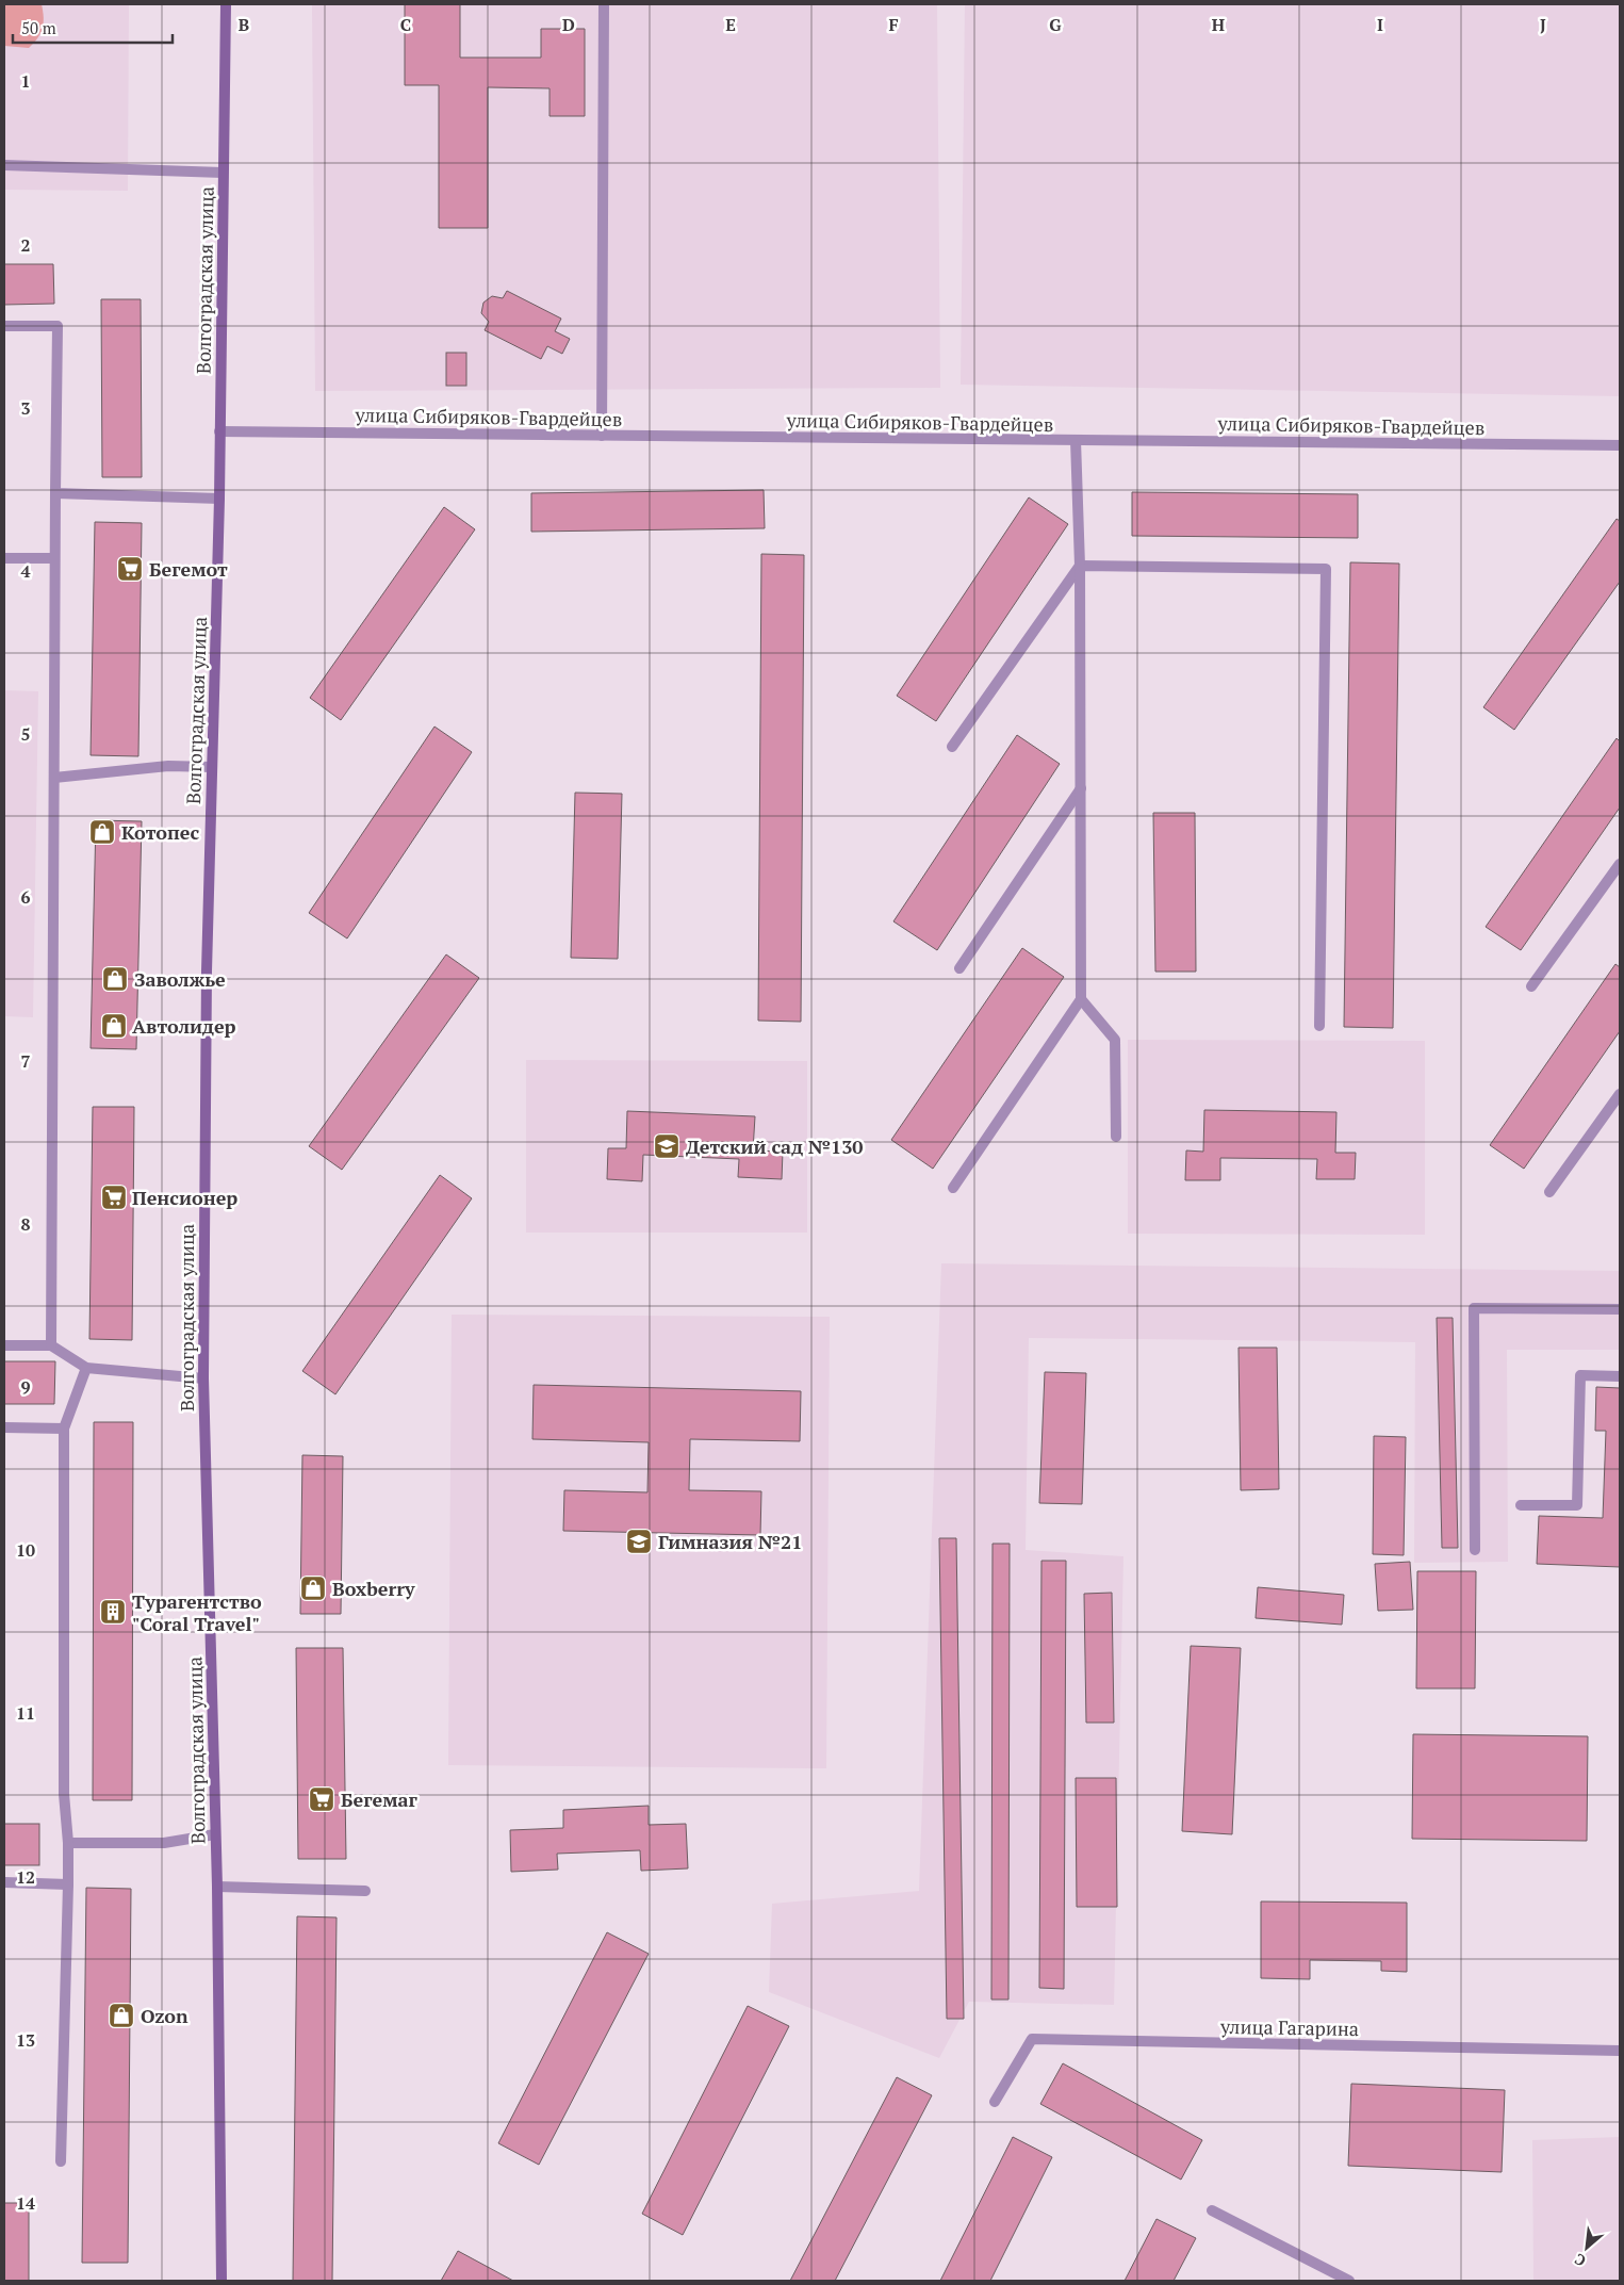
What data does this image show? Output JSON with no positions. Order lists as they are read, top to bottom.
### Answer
{
  "streets": {
    "main road": ["Волгоградская улица"],
    "street": ["улица Сибиряков-Гвардейцев", "улица Гагарина"]
  },
  "crossings": [
    ["Волгоградская улица", "улица Сибиряков-Гвардейцев"]
  ],
  "places": {
    "supermarket": ["Бегемот", "Пенсионер", "Бегемаг"],
    "shop": [
      "Котопес",
      "Заволжье",
      "Автолидер",
      "Boxberry",
      "Ozon"
    ],
    "school or university": ["Детский сад №130", "Гимназия №21"],
    "building": ["Турагентство \"Coral Travel\""]
  },
  "scale_bar": "50 m",
  "north": "bottom left",
  "grid": {
    "columns": [
      "B",
      "C",
      "D",
      "E",
      "F",
      "G",
      "H",
      "I",
      "J"
    ],
    "rows": [
      "1",
      "2",
      "3",
      "4",
      "5",
      "6",
      "7",
      "8",
      "9",
      "10",
      "11",
      "12",
      "13",
      "14"
    ]
  }
}
